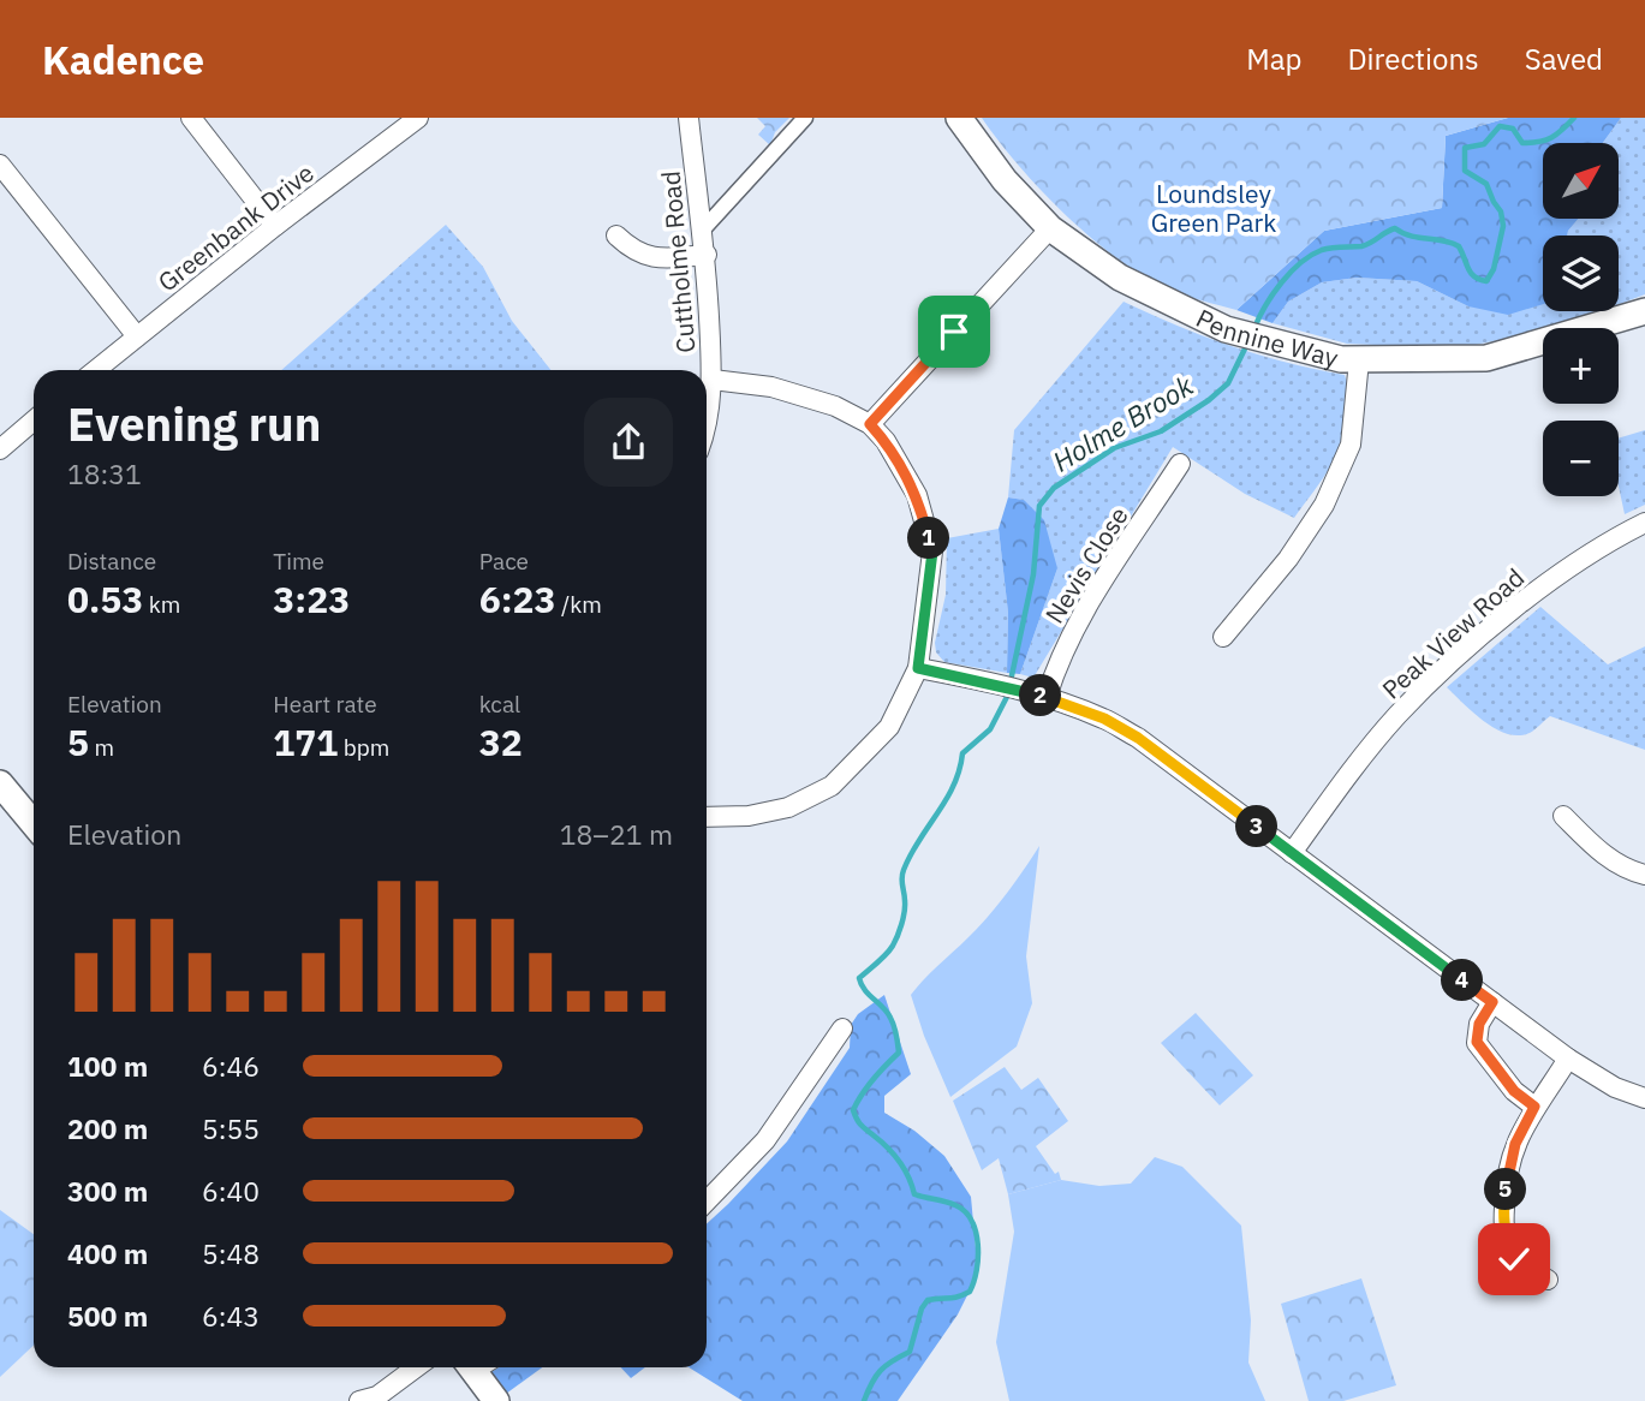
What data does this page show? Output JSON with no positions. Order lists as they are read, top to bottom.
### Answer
{
  "streets": {
    "street": [
      "Greenbank Drive",
      "Cuttholme Road",
      "Pennine Way",
      "Nevis Close",
      "Peak View Road"
    ]
  },
  "water": ["Holme Brook"],
  "parks": ["Loundsley Green Park"],
  "north": "top right",
  "page": {
    "header": "Kadence",
    "nav": ["Map", "Directions", "Saved"],
    "map_buttons": ["+", "−"],
    "heading": ["Evening run", "18:31"],
    "stats": [
      ["Distance", "0.53 km"],
      ["Time", "3:23"],
      ["Pace", "6:23 /km"],
      ["Elevation", "5 m"],
      ["Heart rate", "171 bpm"],
      ["kcal", "32"]
    ],
    "pins": [
      "1",
      "2",
      "3",
      "4",
      "5"
    ],
    "chart": ["Elevation", "18–21 m"],
    "list": [
      {
        "name": "100 m",
        "note": "6:46"
      },
      {
        "name": "200 m",
        "note": "5:55"
      },
      {
        "name": "300 m",
        "note": "6:40"
      },
      {
        "name": "400 m",
        "note": "5:48"
      },
      {
        "name": "500 m",
        "note": "6:43"
      }
    ]
  }
}
